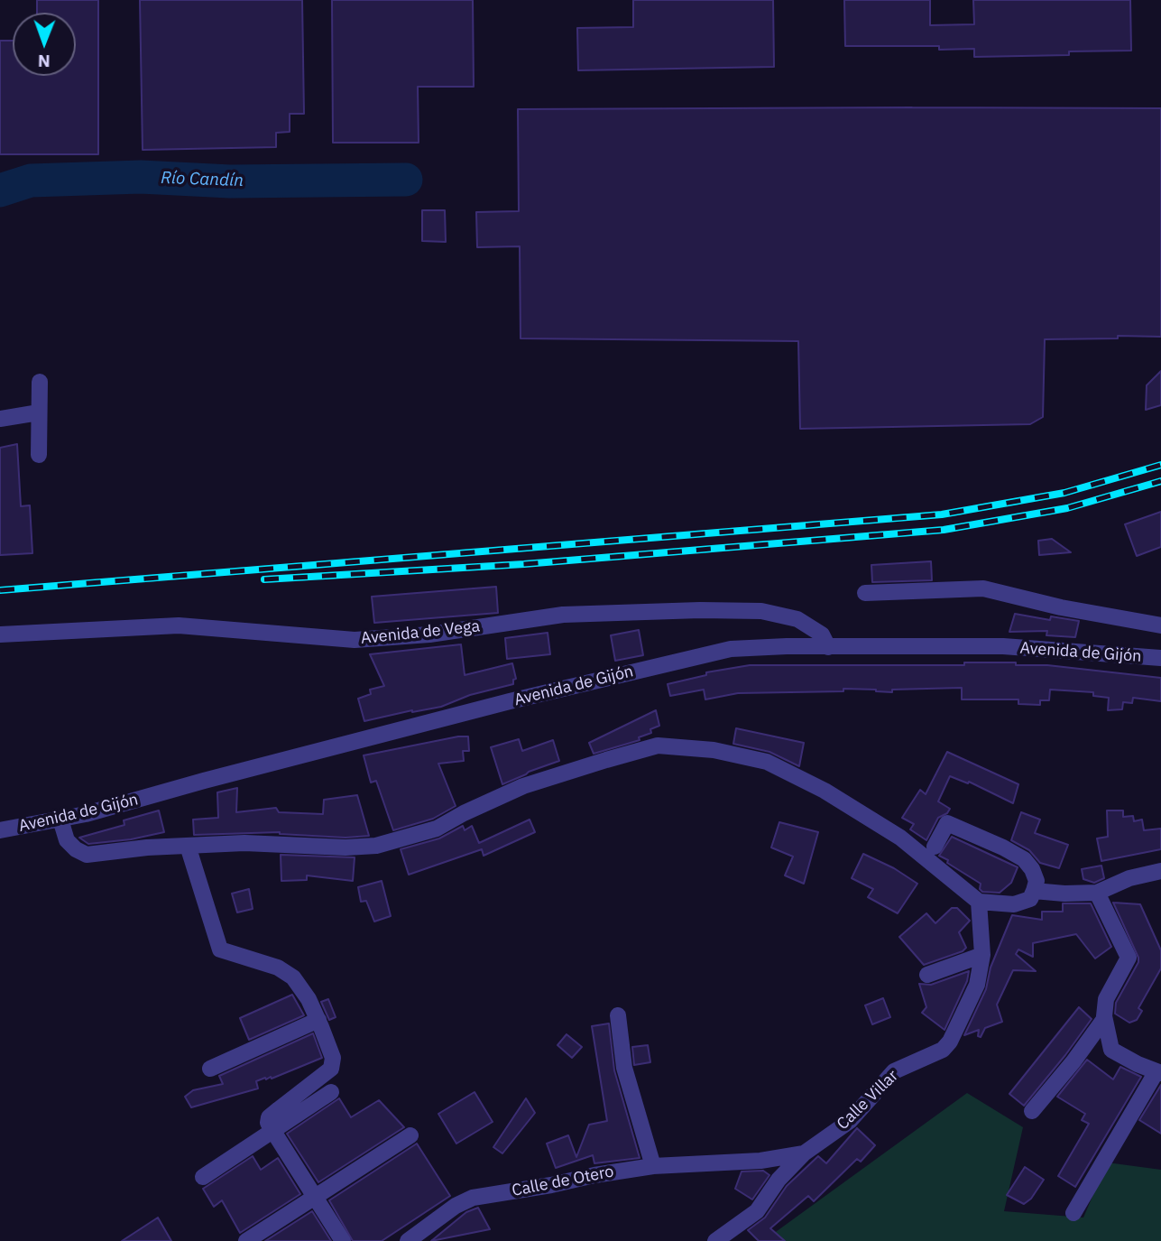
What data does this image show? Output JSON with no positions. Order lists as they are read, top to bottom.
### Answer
{
  "streets": {
    "street": [
      "Avenida de Vega",
      "Avenida de Gijón",
      "Calle Villar",
      "Calle de Otero"
    ]
  },
  "crossings": [
    ["Avenida de Vega", "Avenida de Gijón"],
    ["Calle Villar", "Calle de Otero"]
  ],
  "water": ["Río Candín"],
  "north": "bottom"
}
